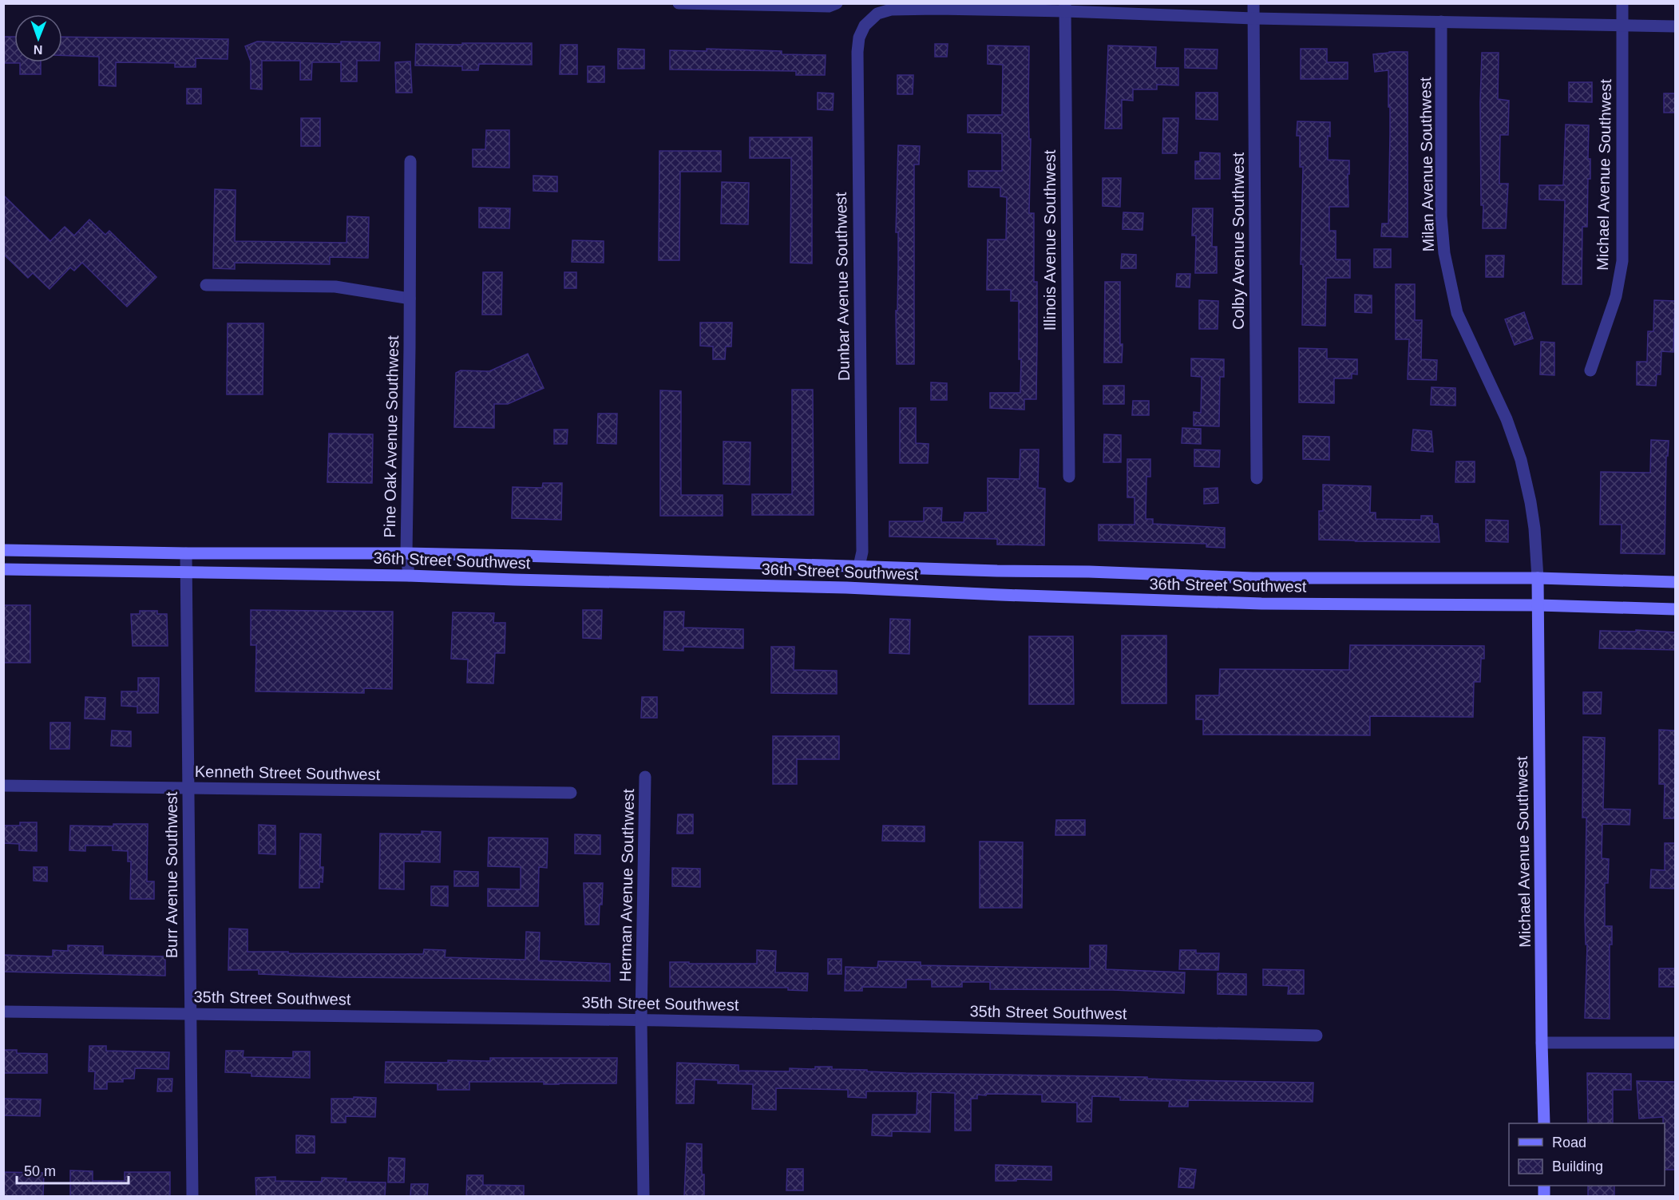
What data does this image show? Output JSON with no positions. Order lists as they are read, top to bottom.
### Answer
{
  "streets": {
    "street": [
      "Milan Avenue Southwest",
      "Michael Avenue Southwest",
      "Illinois Avenue Southwest",
      "Colby Avenue Southwest",
      "Dunbar Avenue Southwest",
      "Pine Oak Avenue Southwest",
      "36th Street Southwest",
      "Kenneth Street Southwest",
      "Burr Avenue Southwest",
      "Herman Avenue Southwest",
      "35th Street Southwest"
    ]
  },
  "crossings": [
    ["Milan Avenue Southwest", "Michael Avenue Southwest"],
    ["Milan Avenue Southwest", "36th Street Southwest"],
    ["Michael Avenue Southwest", "36th Street Southwest"],
    ["Illinois Avenue Southwest", "Dunbar Avenue Southwest"],
    ["Dunbar Avenue Southwest", "36th Street Southwest"],
    ["Pine Oak Avenue Southwest", "36th Street Southwest"],
    ["36th Street Southwest", "Burr Avenue Southwest"],
    ["Kenneth Street Southwest", "Burr Avenue Southwest"],
    ["Burr Avenue Southwest", "35th Street Southwest"],
    ["Herman Avenue Southwest", "35th Street Southwest"]
  ],
  "legend": ["Road", "Building"],
  "scale_bar": "50 m",
  "north": "bottom"
}
